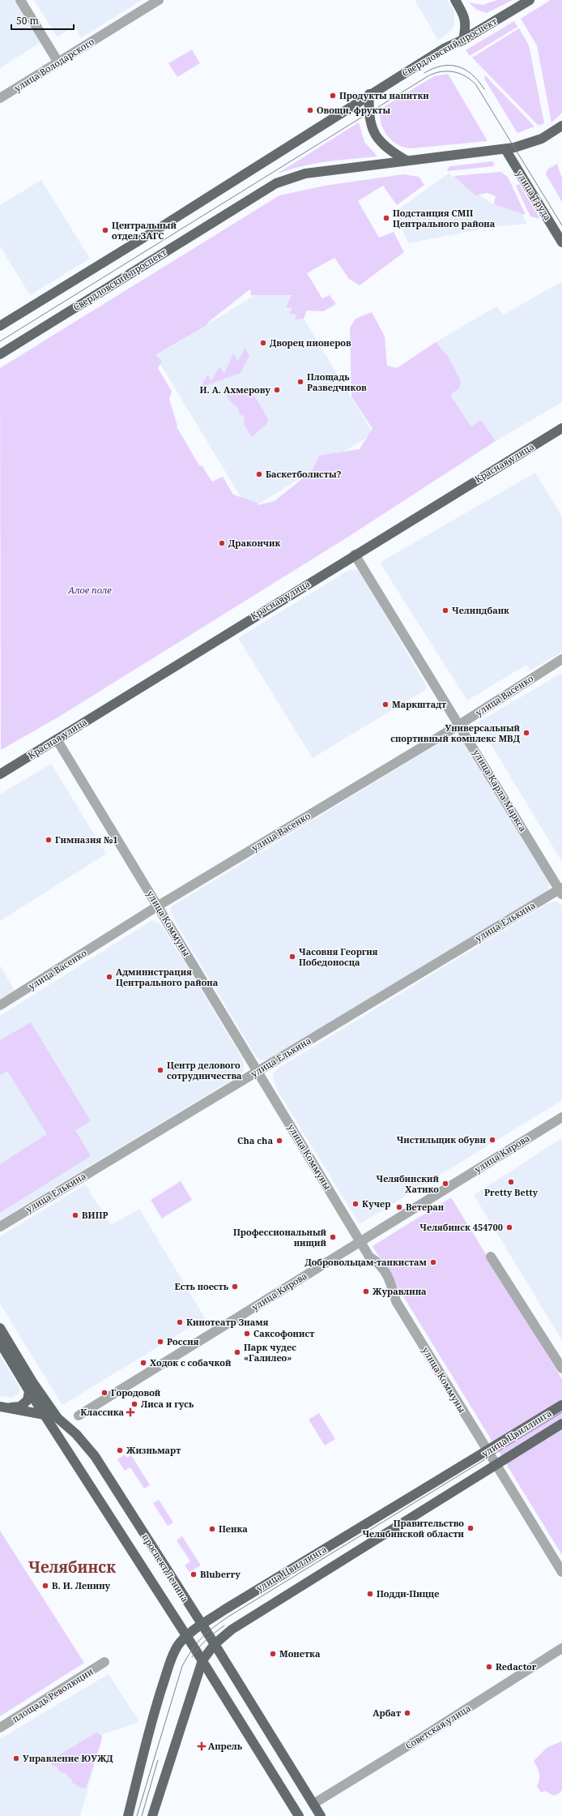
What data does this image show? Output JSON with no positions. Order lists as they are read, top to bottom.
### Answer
{
  "streets": {
    "main road": [
      "Свердловский проспект",
      "улица Труда",
      "Красная улица",
      "улица Цвиллинга",
      "проспект Ленина"
    ],
    "street": [
      "улица Володарского",
      "улица Васенко",
      "улица Карла Маркса",
      "улица Елькина",
      "улица Коммуны",
      "улица Кирова",
      "площадь Революции",
      "Советская улица"
    ]
  },
  "crossings": [
    ["Свердловский проспект", "улица Труда"],
    ["Красная улица", "улица Карла Маркса"],
    ["Красная улица", "улица Коммуны"],
    ["улица Васенко", "улица Карла Маркса"],
    ["улица Васенко", "улица Коммуны"],
    ["улица Карла Маркса", "улица Елькина"],
    ["улица Елькина", "улица Коммуны"],
    ["улица Коммуны", "улица Кирова"],
    ["улица Коммуны", "улица Цвиллинга"],
    ["улица Цвиллинга", "проспект Ленина"],
    ["проспект Ленина", "Советская улица"]
  ],
  "districts": ["Челябинск"],
  "parks": ["Алое поле"],
  "places": {
    "other": [
      "Продукты напитки",
      "Овощи, фрукты",
      "Подстанция СМП Центрального района",
      "Центральный отдел ЗАГС",
      "Дворец пионеров",
      "Площадь Разведчиков",
      "И. А. Ахмерову",
      "Баскетболисты?",
      "Дракончик",
      "Челиндбанк",
      "Маркштадт",
      "Универсальный спортивный комплекс МВД",
      "Гимназия №1",
      "Часовня Георгия Победоносца",
      "Администрация Центрального района",
      "Центр делового сотрудничества",
      "Чистильщик обуви",
      "Cha cha",
      "Pretty Betty",
      "Челябинский Хатико",
      "Кучер",
      "Ветеран",
      "ВИПР",
      "Челябинск 454700",
      "Профессиональный нищий",
      "Добровольцам-танкистам",
      "Есть поесть",
      "Журавлина",
      "Кинотеатр Знамя",
      "Саксофонист",
      "Россия",
      "Парк чудес «Галилео»",
      "Ходок с собачкой",
      "Городовой",
      "Лиса и гусь",
      "Жизньмарт",
      "Правительство Челябинской области",
      "Пенка",
      "Bluberry",
      "В. И. Ленину",
      "Подди-Пицце",
      "Монетка",
      "Redactor",
      "Арбат",
      "Управление ЮУЖД"
    ],
    "health": ["Классика", "Апрель"]
  },
  "scale_bar": "50 m"
}
